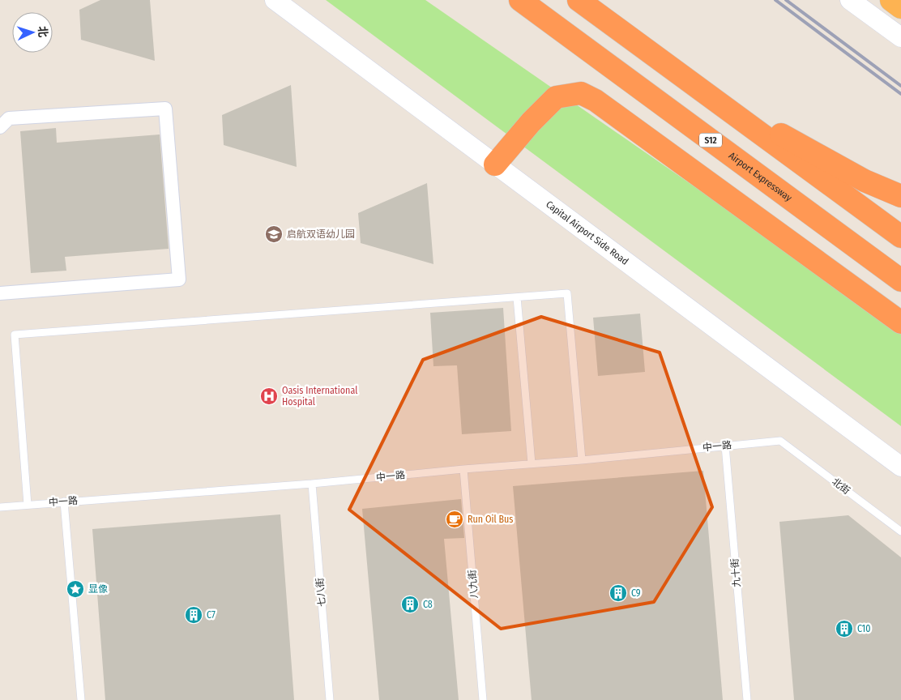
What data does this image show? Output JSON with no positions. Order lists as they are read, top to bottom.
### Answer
{
  "streets": {
    "highway": ["S12", "Airport Expressway"],
    "main road": ["Capital Airport Side Road"],
    "lane": [
      "中一路",
      "北街",
      "九十街",
      "八九街",
      "七八街"
    ]
  },
  "crossings": [
    ["中一路", "北街"],
    ["中一路", "九十街"],
    ["中一路", "八九街"],
    ["中一路", "七八街"]
  ],
  "places": {
    "school or university": ["启航双语幼儿园"],
    "hospital": ["Oasis International Hospital"],
    "cafe": ["Run Oil Bus"],
    "place": ["显像"],
    "building": [
      "C9",
      "C8",
      "C7",
      "C10"
    ]
  },
  "north": "right"
}
